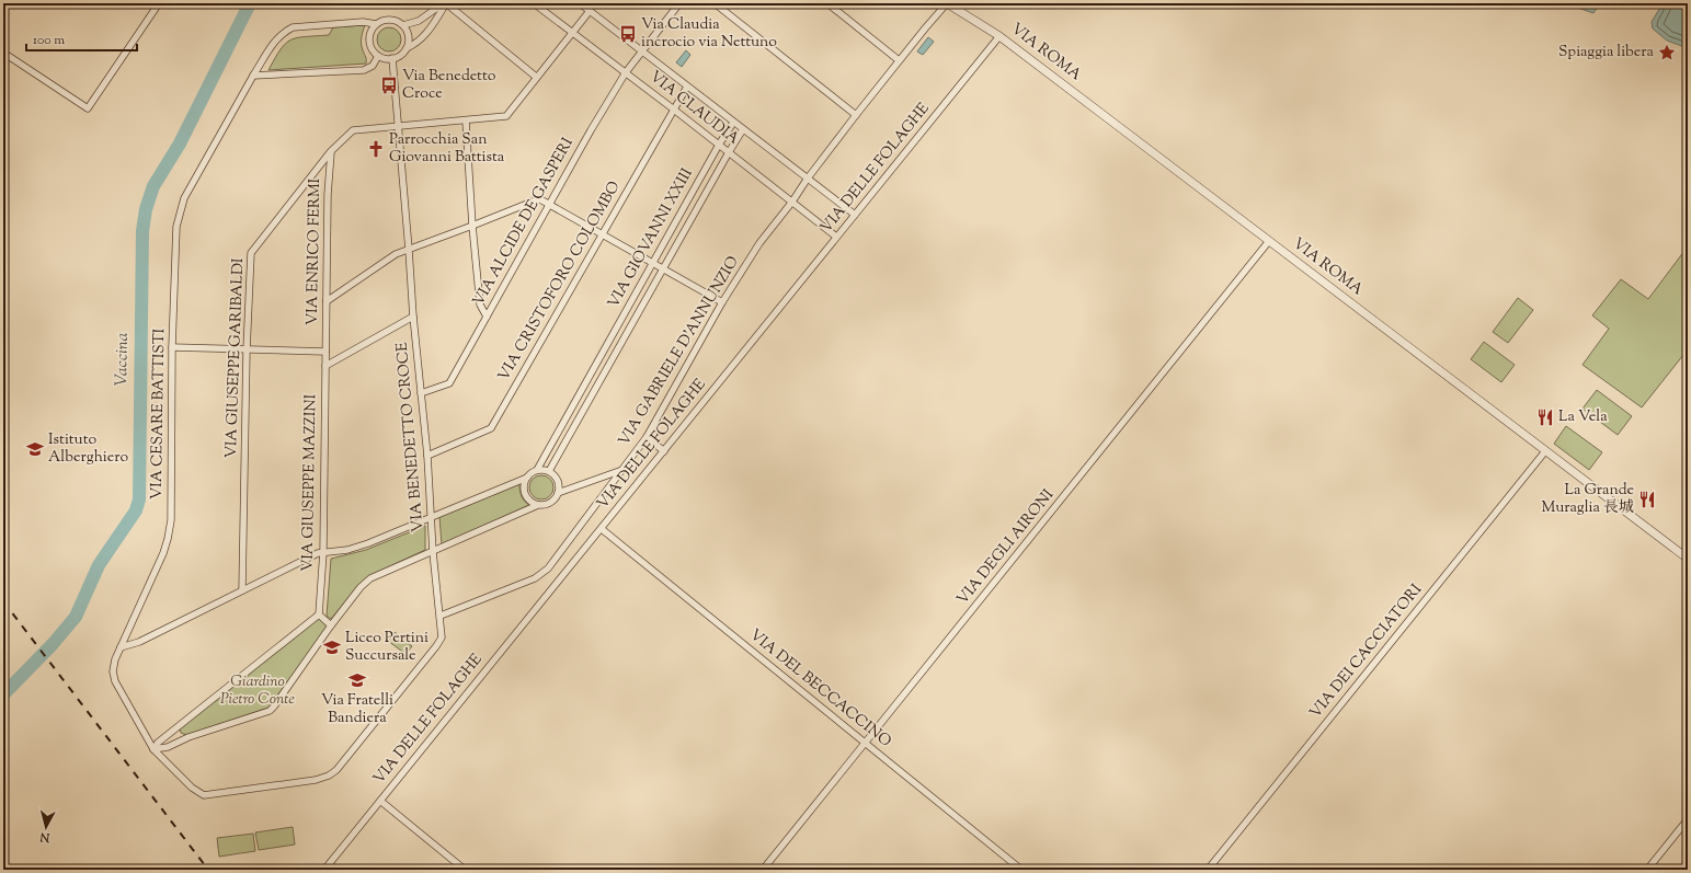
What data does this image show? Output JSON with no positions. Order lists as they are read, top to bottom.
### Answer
{
  "streets": {
    "street": [
      "VIA ROMA",
      "VIA CLAUDIA",
      "VIA DELLE FOLAGHE",
      "VIA ALCIDE DE GASPERI",
      "VIA GIOVANNI XXIII",
      "VIA ENRICO FERMI",
      "VIA CRISTOFORO COLOMBO",
      "VIA GABRIELE D'ANNUNZIO",
      "VIA GIUSEPPE GARIBALDI",
      "VIA CESARE BATTISTI",
      "VIA BENEDETTO CROCE",
      "VIA GIUSEPPE MAZZINI",
      "VIA DEGLI AIRONI",
      "VIA DEI CACCIATORI",
      "VIA DEL BECCACCINO"
    ]
  },
  "crossings": [
    ["VIA ROMA", "VIA DELLE FOLAGHE"],
    ["VIA ROMA", "VIA GABRIELE D'ANNUNZIO"],
    ["VIA ROMA", "VIA DEGLI AIRONI"],
    ["VIA ROMA", "VIA DEI CACCIATORI"],
    ["VIA CLAUDIA", "VIA DELLE FOLAGHE"],
    ["VIA CLAUDIA", "VIA ALCIDE DE GASPERI"],
    ["VIA CLAUDIA", "VIA GIOVANNI XXIII"],
    ["VIA CLAUDIA", "VIA CRISTOFORO COLOMBO"],
    ["VIA CLAUDIA", "VIA GABRIELE D'ANNUNZIO"],
    ["VIA CLAUDIA", "VIA GIUSEPPE GARIBALDI"],
    ["VIA DELLE FOLAGHE", "VIA DEL BECCACCINO"],
    ["VIA ALCIDE DE GASPERI", "VIA BENEDETTO CROCE"],
    ["VIA ENRICO FERMI", "VIA GIUSEPPE GARIBALDI"],
    ["VIA ENRICO FERMI", "VIA GIUSEPPE MAZZINI"],
    ["VIA CRISTOFORO COLOMBO", "VIA BENEDETTO CROCE"],
    ["VIA GIUSEPPE GARIBALDI", "VIA BENEDETTO CROCE"],
    ["VIA CESARE BATTISTI", "VIA BENEDETTO CROCE"],
    ["VIA DEGLI AIRONI", "VIA DEL BECCACCINO"]
  ],
  "water": ["Vaccina"],
  "parks": ["Giardino Pietro Conte"],
  "places": {
    "bus stop": ["Via Claudia incrocio via Nettuno", "Via Benedetto Croce"],
    "place": ["Spiaggia libera"],
    "church": ["Parrocchia San Giovanni Battista"],
    "restaurant": ["La Vela", "La Grande Muraglia 長城"],
    "school or university": ["Istituto Alberghiero", "Liceo Pertini Succursale", "Via Fratelli Bandiera"]
  },
  "scale_bar": "100 m",
  "north": "bottom"
}
